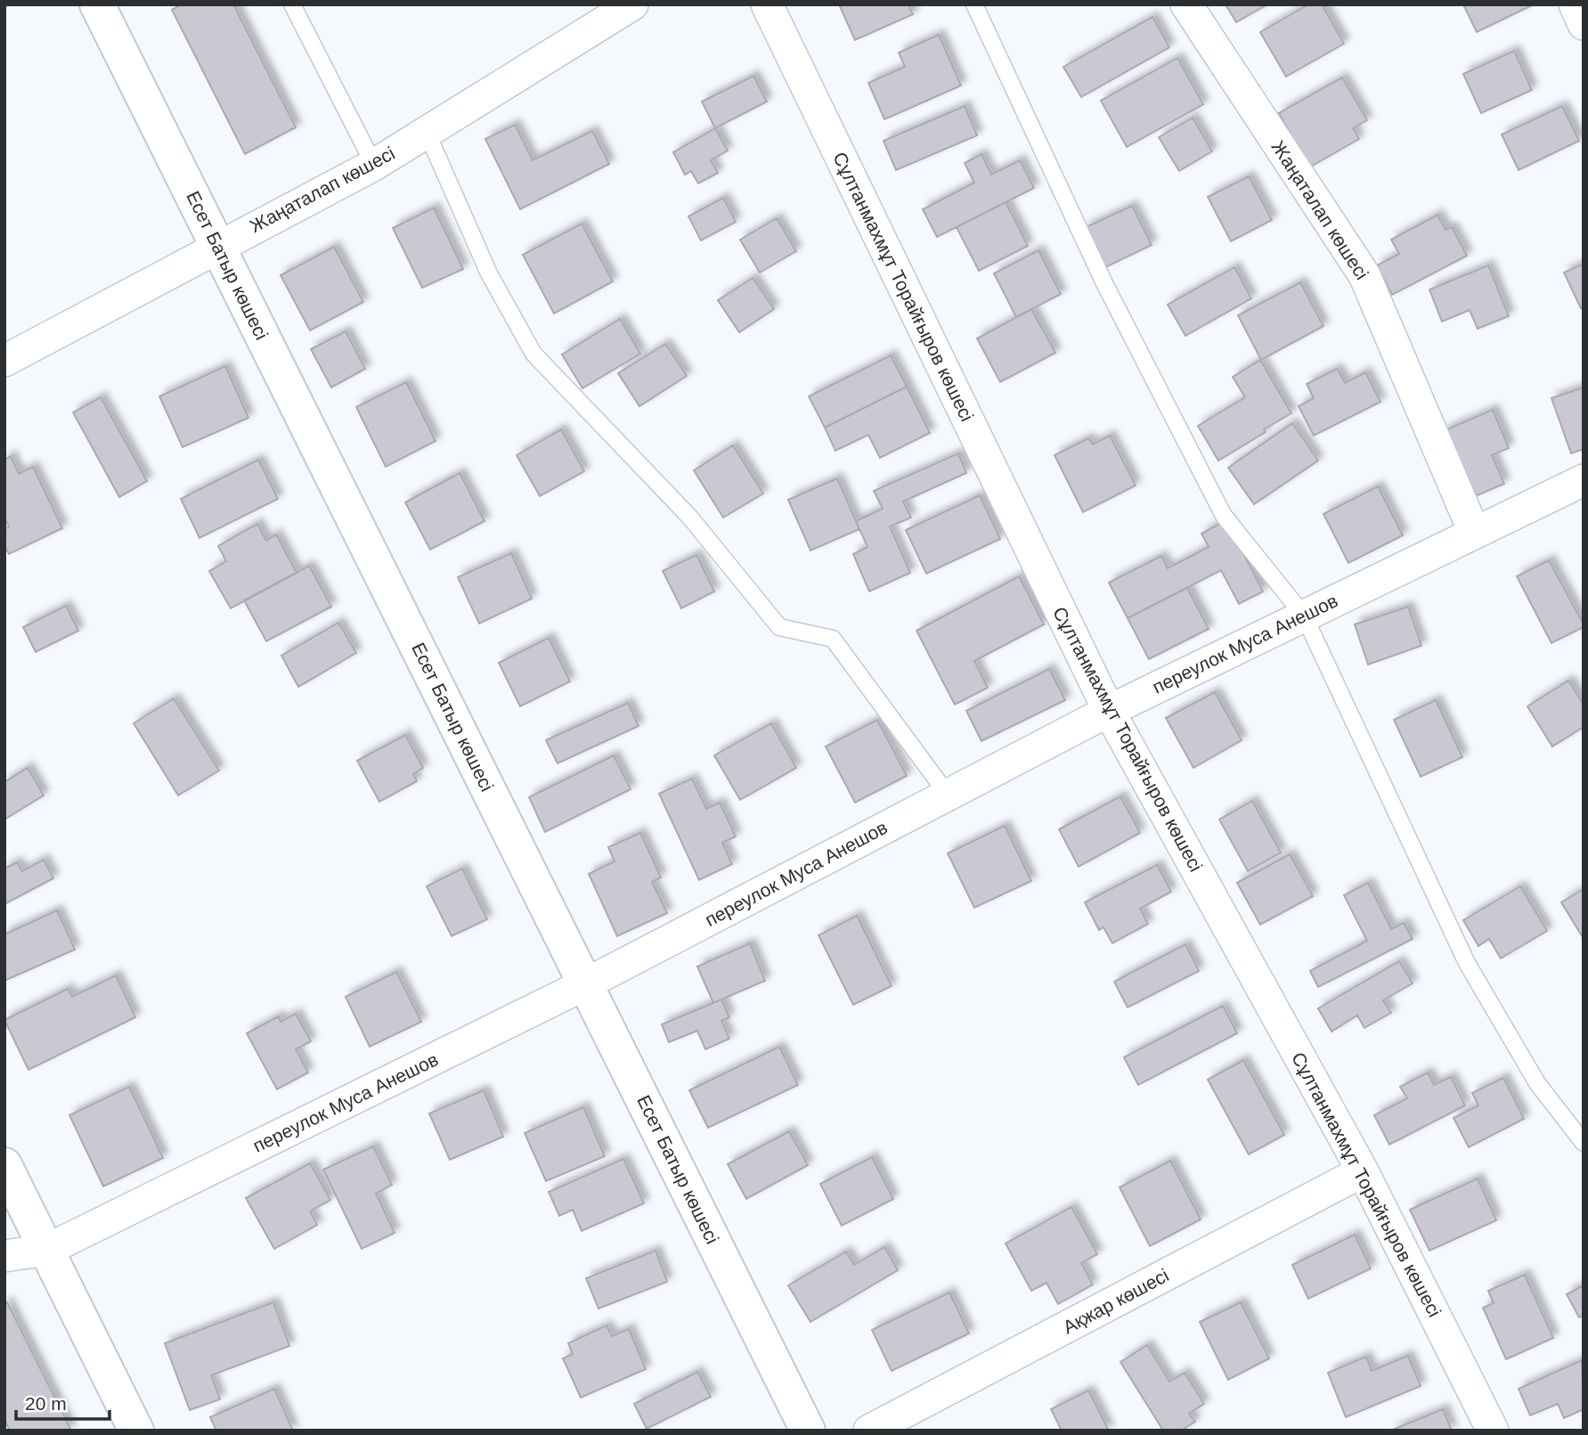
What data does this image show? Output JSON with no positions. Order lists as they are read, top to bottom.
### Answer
{
  "streets": {
    "street": [
      "Жаңаталап көшесі",
      "Есет Батыр көшесі",
      "Сұлтанмахмұт Торайғыров көшесі",
      "переулок Муса Анешов",
      "Ақжар көшесі"
    ]
  },
  "crossings": [
    ["Жаңаталап көшесі", "Есет Батыр көшесі"],
    ["Жаңаталап көшесі", "переулок Муса Анешов"],
    ["Есет Батыр көшесі", "переулок Муса Анешов"],
    ["Сұлтанмахмұт Торайғыров көшесі", "переулок Муса Анешов"],
    ["Сұлтанмахмұт Торайғыров көшесі", "Ақжар көшесі"]
  ],
  "scale_bar": "20 m"
}
